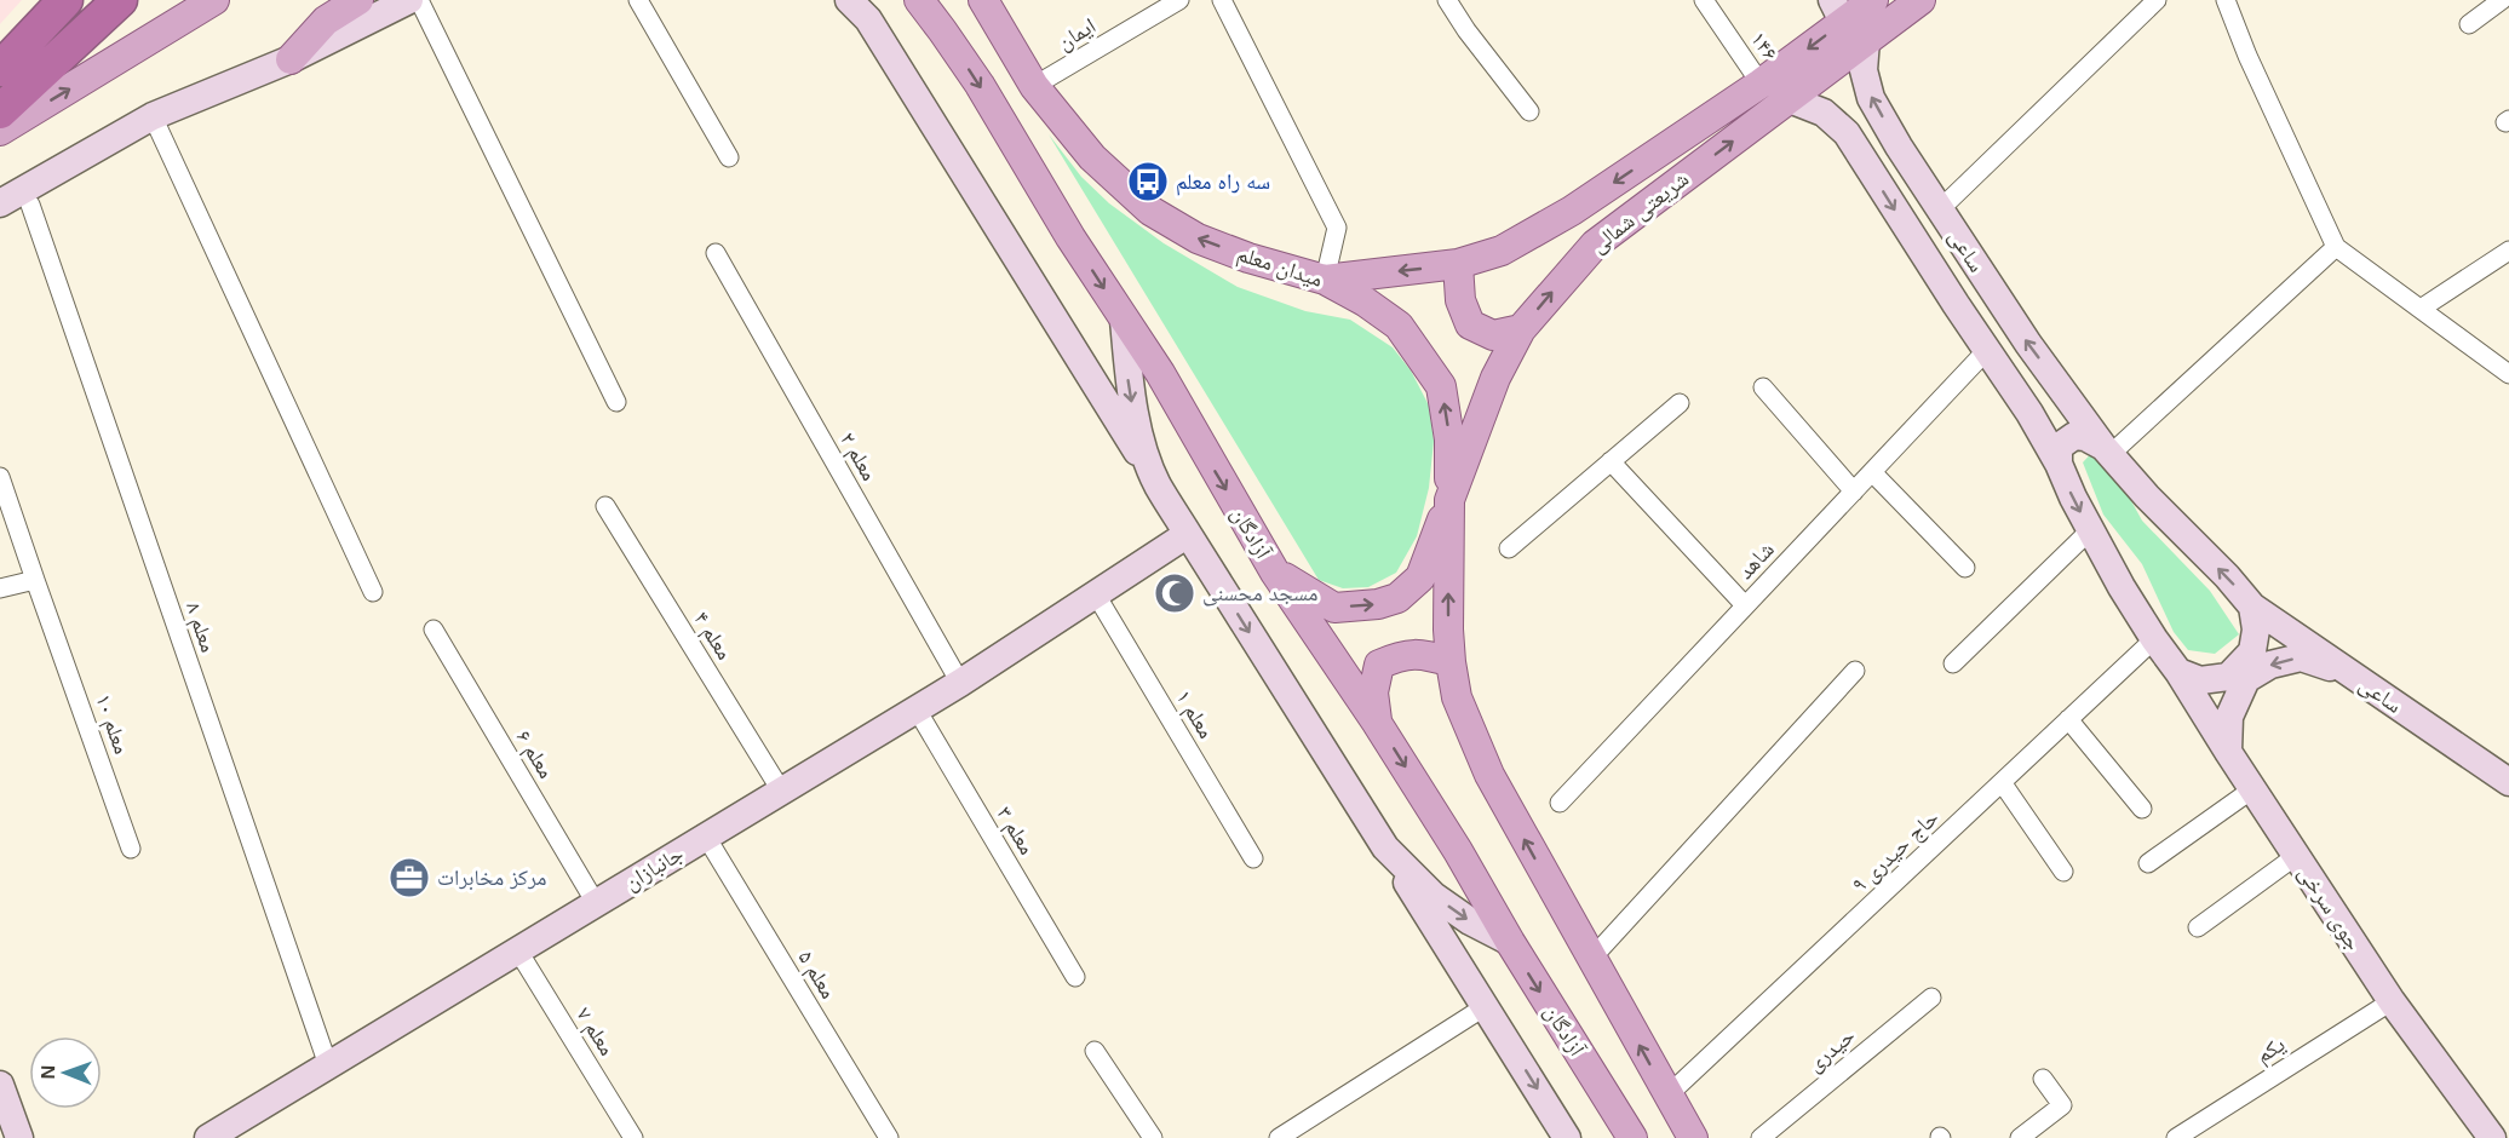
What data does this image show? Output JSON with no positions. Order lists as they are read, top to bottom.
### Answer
{
  "streets": {
    "main road": ["شریعتی شمالی", "میدان معلم", "آزادگان"],
    "street": [
      "ایمان",
      "۱۴۶",
      "ساعی",
      "معلم ۲",
      "شاهد",
      "معلم ۸",
      "معلم ۴",
      "معلم ۱",
      "معلم ۱۰",
      "معلم ۶",
      "معلم ۳",
      "حاج حیدری ۹",
      "جانبازان",
      "جوی سرخی",
      "معلم ۵",
      "معلم ۷",
      "حیدری",
      "یکم"
    ]
  },
  "crossings": [
    ["ایمان", "میدان معلم"],
    ["۱۴۶", "شریعتی شمالی"],
    ["شریعتی شمالی", "ساعی"],
    ["شریعتی شمالی", "میدان معلم"],
    ["ساعی", "شاهد"],
    ["ساعی", "جوی سرخی"],
    ["میدان معلم", "آزادگان"],
    ["معلم ۲", "جانبازان"],
    ["معلم ۸", "جانبازان"],
    ["معلم ۴", "جانبازان"],
    ["معلم ۱", "جانبازان"],
    ["معلم ۶", "جانبازان"],
    ["معلم ۳", "جانبازان"],
    ["حاج حیدری ۹", "جوی سرخی"],
    ["جانبازان", "معلم ۵"],
    ["جانبازان", "معلم ۷"],
    ["جوی سرخی", "یکم"]
  ],
  "places": {
    "bus stop": ["سه راه معلم"],
    "mosque": ["مسجد محسنی"],
    "office": ["مرکز مخابرات"]
  },
  "north": "left"
}
